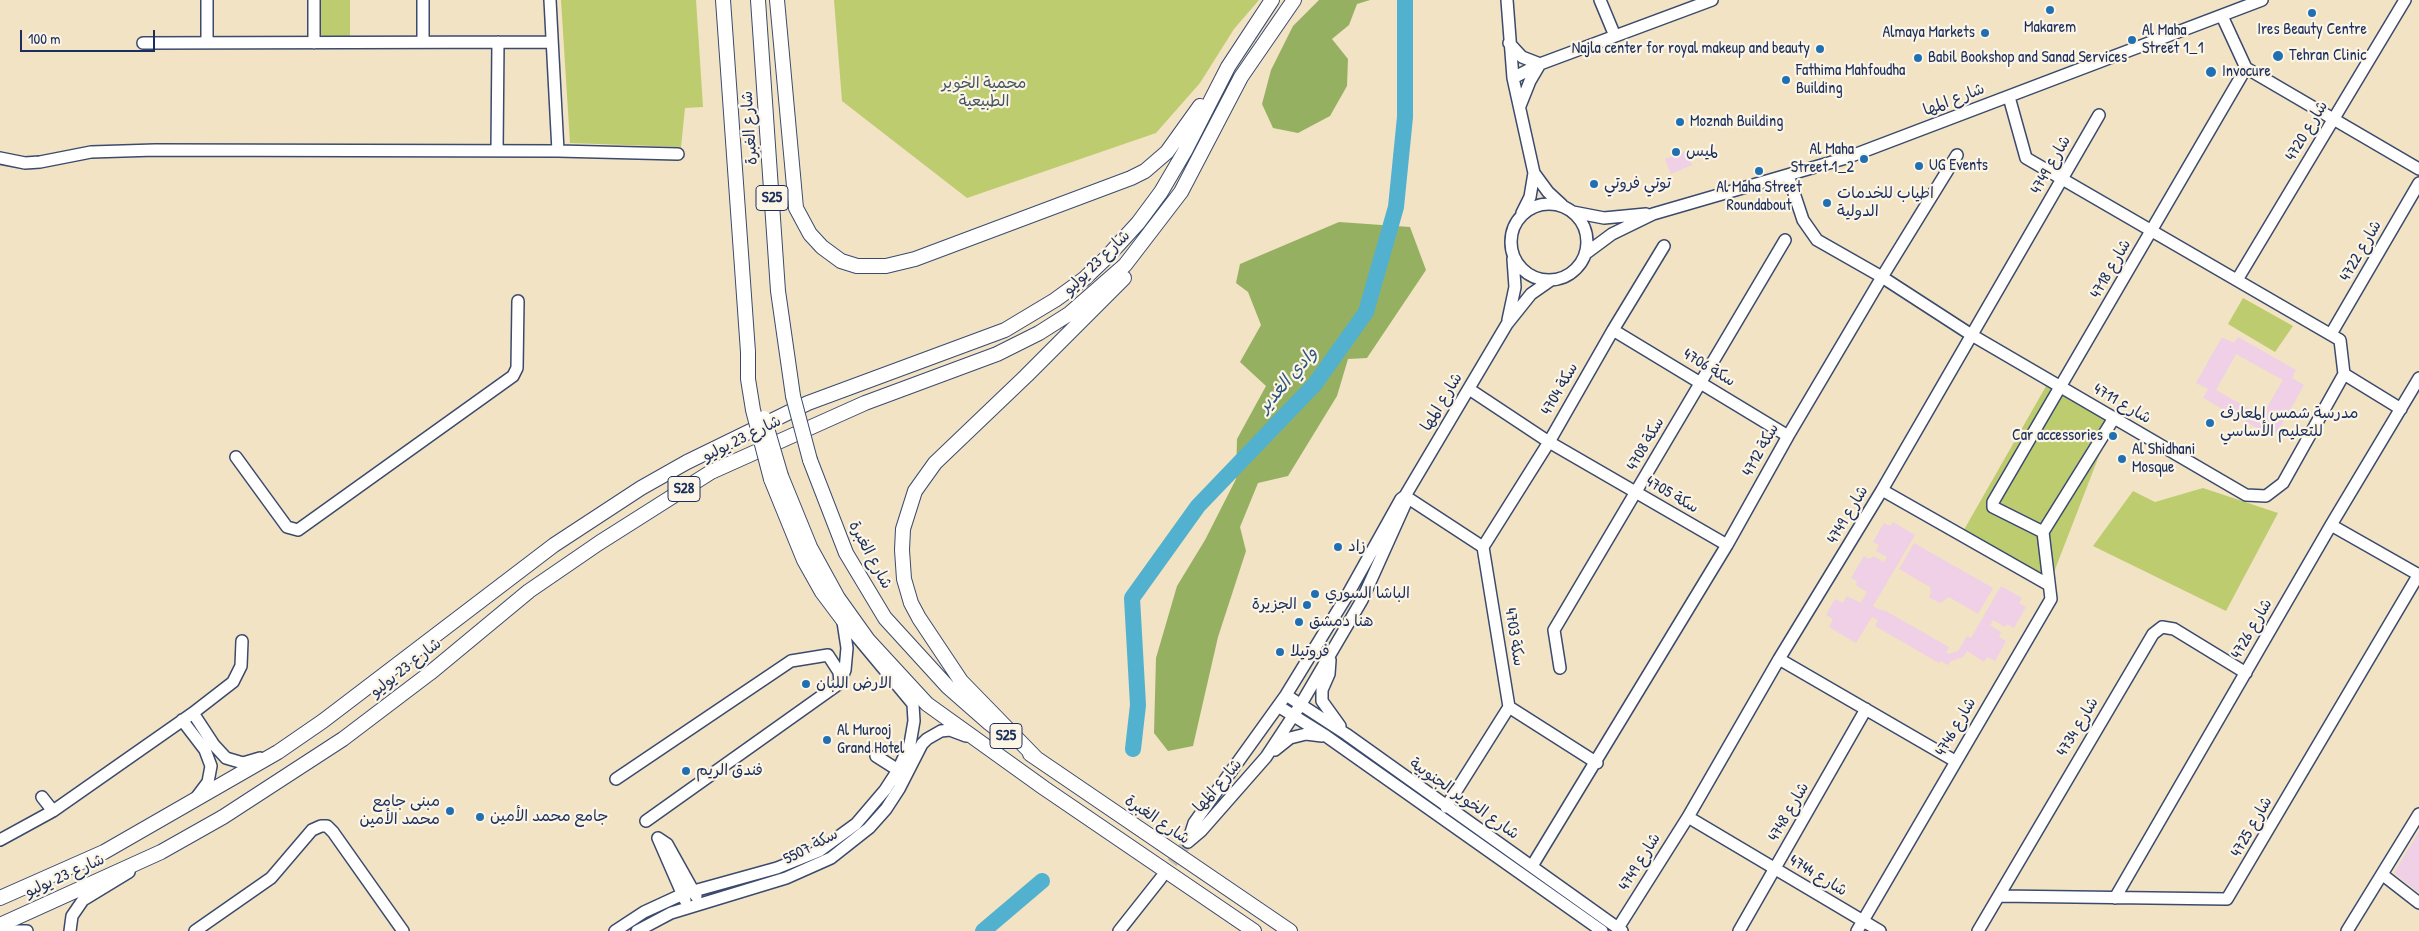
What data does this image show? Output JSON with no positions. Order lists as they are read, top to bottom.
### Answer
{
  "streets": {
    "main road": [
      "شارع الغبرة",
      "S25",
      "شارع 23 يوليو",
      "S28"
    ],
    "street": [
      "شارع المها",
      "4720 شارع",
      "4749 شارع",
      "شارع 4722",
      "4718 شارع",
      "4706 سكة",
      "سكة 4704",
      "4711 شارع",
      "سكة 4708",
      "سكة 4712",
      "4705 سكة",
      "4726 شارع",
      "4703 سكة",
      "4746 شارع",
      "4734 شارع",
      "شارع الخوير الجنوبية",
      "4748 شارع",
      "4725 شارع",
      "سكة 5507",
      "4744 شارع"
    ]
  },
  "crossings": [
    ["شارع المها", "4711 شارع"],
    ["شارع المها", "4705 سكة"],
    ["شارع المها", "شارع الخوير الجنوبية"],
    ["شارع الغبرة", "سكة 5507"],
    ["4749 شارع", "4711 شارع"],
    ["4749 شارع", "شارع الخوير الجنوبية"],
    ["4749 شارع", "4744 شارع"],
    ["4718 شارع", "4711 شارع"],
    ["4718 شارع", "4746 شارع"],
    ["4706 سكة", "سكة 4704"],
    ["4706 سكة", "سكة 4708"],
    ["4706 سكة", "سكة 4712"],
    ["سكة 4704", "4705 سكة"],
    ["سكة 4704", "4703 سكة"],
    ["4711 شارع", "سكة 4712"],
    ["سكة 4708", "4705 سكة"],
    ["سكة 4712", "4705 سكة"],
    ["سكة 4712", "شارع الخوير الجنوبية"],
    ["4726 شارع", "4734 شارع"],
    ["4726 شارع", "4725 شارع"],
    ["4746 شارع", "4744 شارع"],
    ["4734 شارع", "4725 شارع"],
    ["4748 شارع", "4744 شارع"]
  ],
  "water": ["وادي الغدير"],
  "parks": ["محمية الخوير الطبيعية"],
  "places": [
    "Makarem",
    "Ires Beauty Centre",
    "Almaya Markets",
    "Al Maha Street 1_1",
    "Najla center for royal makeup and beauty",
    "Tehran Clinic",
    "Babil Bookshop and Sanad Services",
    "Invocure",
    "Fathima Mahfoudha Building",
    "Moznah Building",
    "لميس",
    "Al Maha Street 1_2",
    "UG Events",
    "Al Maha Street Roundabout",
    "توتي فروتي",
    "اطياب للخدمات الدولية",
    "مدرسة شمس المعارف للتعليم الأساسي",
    "Car accessories",
    "Al Shidhani Mosque",
    "زاد",
    "الباشا السوري",
    "الجزيرة",
    "هنا دمشق",
    "فروتيلا",
    "الارض اللبان",
    "Al Murooj Grand Hotel",
    "فندق الريم",
    "مبنى جامع محمد الأمين",
    "جامع محمد الأمين"
  ],
  "scale_bar": "100 m"
}
